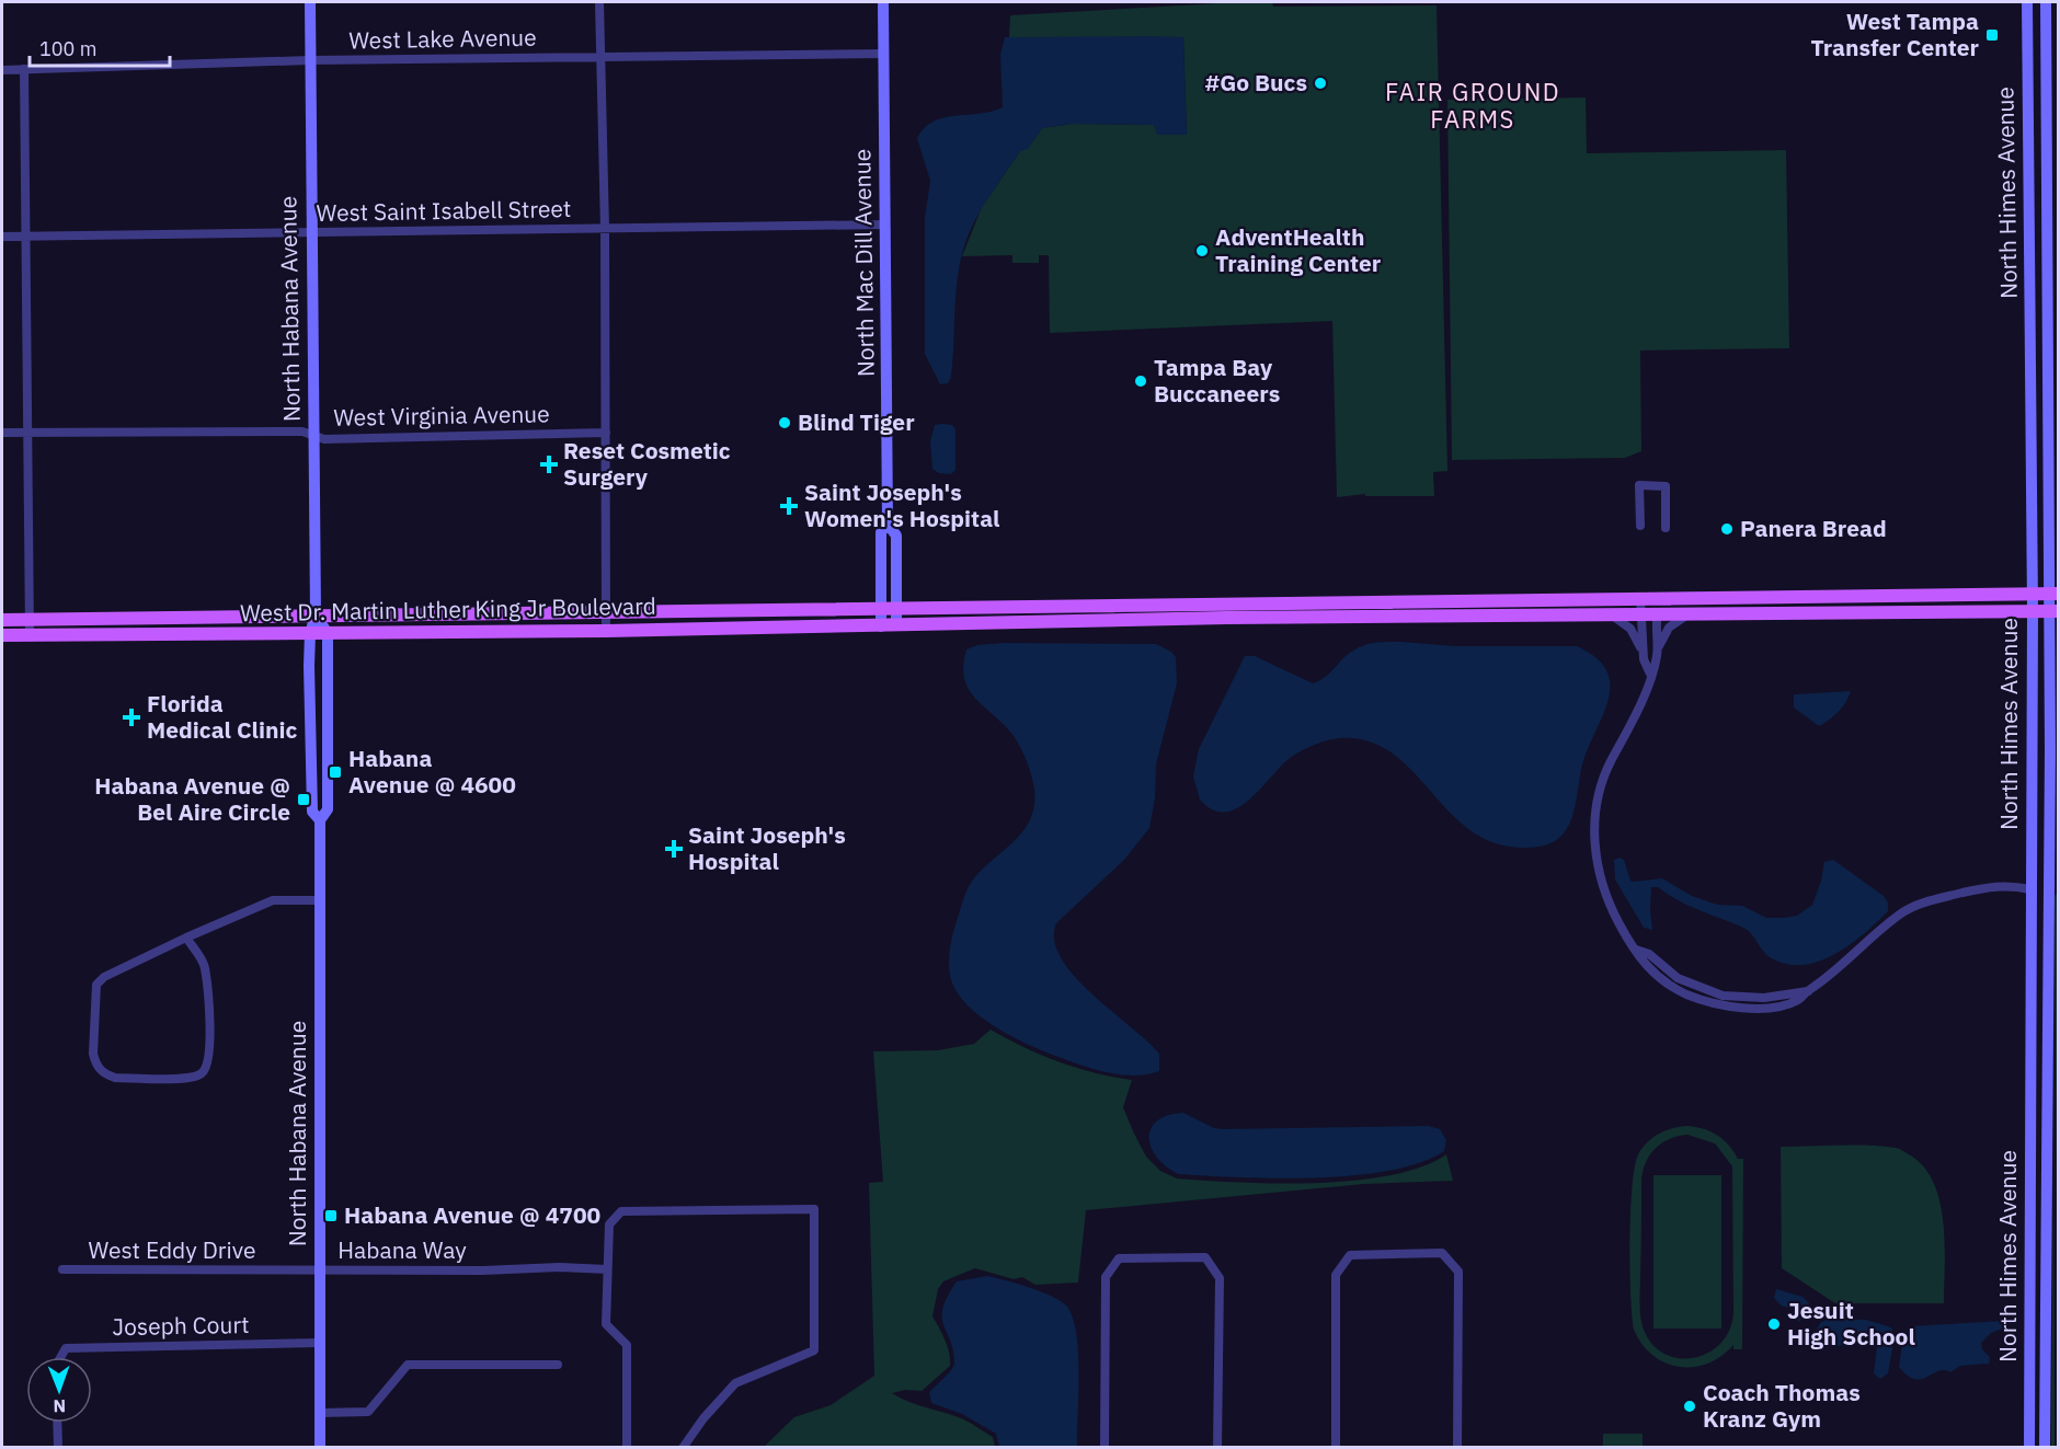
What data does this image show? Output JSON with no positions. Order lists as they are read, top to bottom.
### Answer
{
  "streets": {
    "main road": ["West Dr. Martin Luther King Jr Boulevard"],
    "street": [
      "West Lake Avenue",
      "North Himes Avenue",
      "West Saint Isabell Street",
      "North Mac Dill Avenue",
      "North Habana Avenue",
      "West Virginia Avenue",
      "West Eddy Drive",
      "Habana Way",
      "Joseph Court"
    ]
  },
  "crossings": [
    ["West Lake Avenue", "North Mac Dill Avenue"],
    ["West Lake Avenue", "North Habana Avenue"],
    ["North Himes Avenue", "West Dr. Martin Luther King Jr Boulevard"],
    ["West Saint Isabell Street", "North Mac Dill Avenue"],
    ["West Saint Isabell Street", "North Habana Avenue"],
    ["North Mac Dill Avenue", "West Dr. Martin Luther King Jr Boulevard"],
    ["North Habana Avenue", "West Virginia Avenue"],
    ["North Habana Avenue", "West Dr. Martin Luther King Jr Boulevard"],
    ["North Habana Avenue", "West Eddy Drive"],
    ["North Habana Avenue", "Habana Way"],
    ["North Habana Avenue", "Joseph Court"],
    ["West Eddy Drive", "Habana Way"]
  ],
  "districts": ["FAIR GROUND FARMS"],
  "places": {
    "transit": [
      "West Tampa Transfer Center",
      "Habana Avenue @ 4600",
      "Habana Avenue @ Bel Aire Circle",
      "Habana Avenue @ 4700"
    ],
    "other": [
      "#Go Bucs",
      "AdventHealth Training Center",
      "Tampa Bay Buccaneers",
      "Blind Tiger",
      "Panera Bread",
      "Jesuit High School",
      "Coach Thomas Kranz Gym"
    ],
    "health": [
      "Reset Cosmetic Surgery",
      "Saint Joseph's Women's Hospital",
      "Florida Medical Clinic",
      "Saint Joseph's Hospital"
    ]
  },
  "scale_bar": "100 m",
  "north": "bottom"
}
